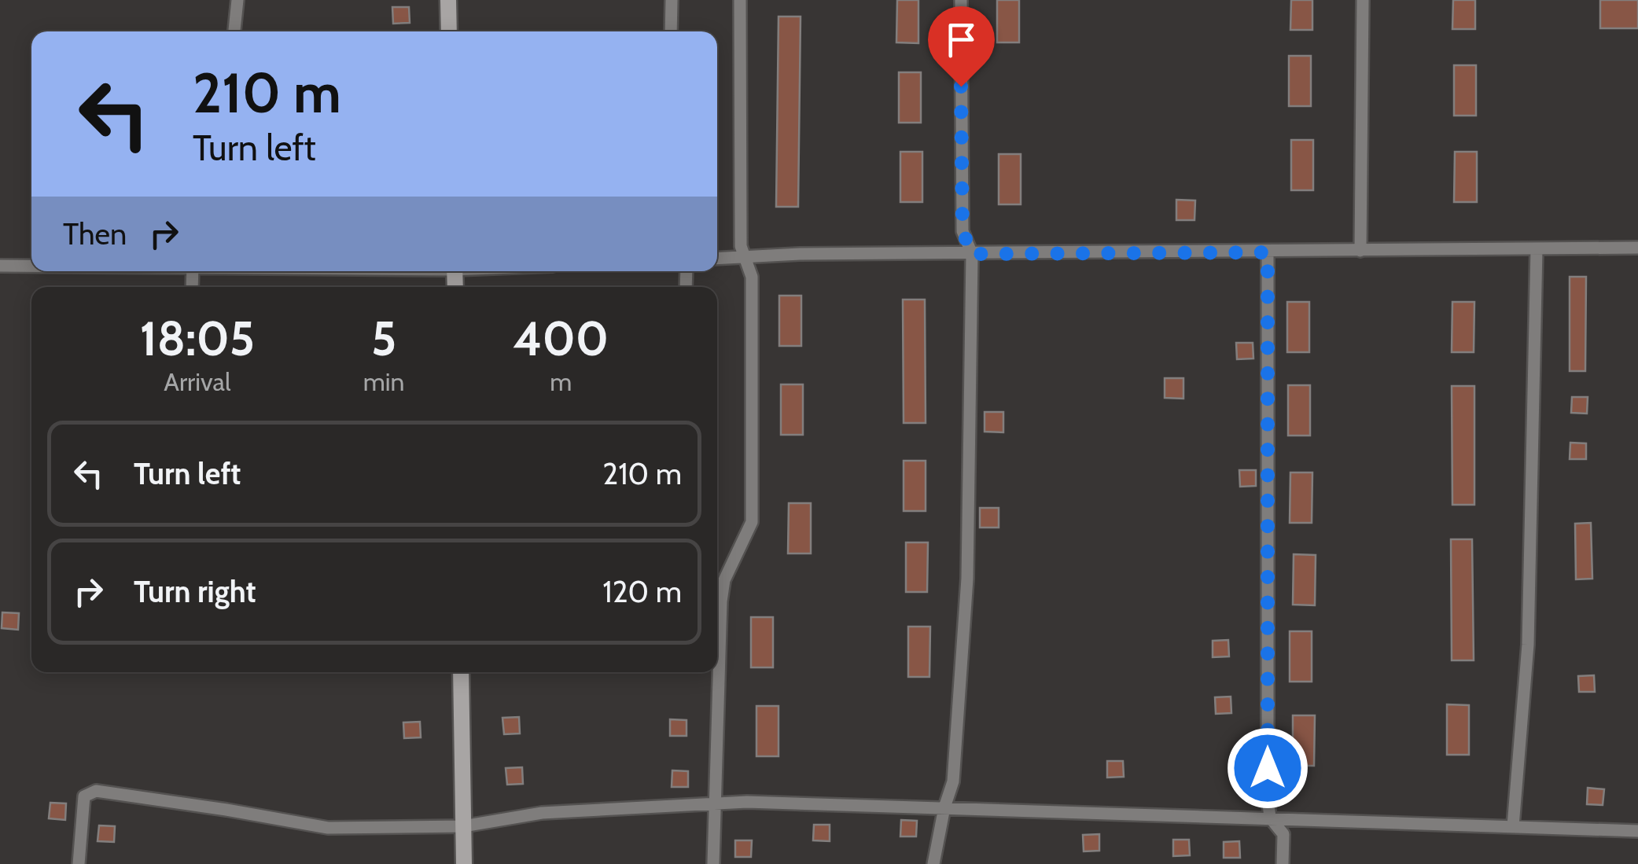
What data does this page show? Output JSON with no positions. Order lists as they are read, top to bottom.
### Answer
{
  "page": {
    "turn": ["210 m", "Turn left"],
    "then": "Then",
    "eta": [
      "18:05",
      "Arrival",
      "5",
      "min",
      "400",
      "m"
    ],
    "list": [
      {
        "name": "Turn left",
        "value": "210 m"
      },
      {
        "name": "Turn right",
        "value": "120 m"
      }
    ]
  }
}
